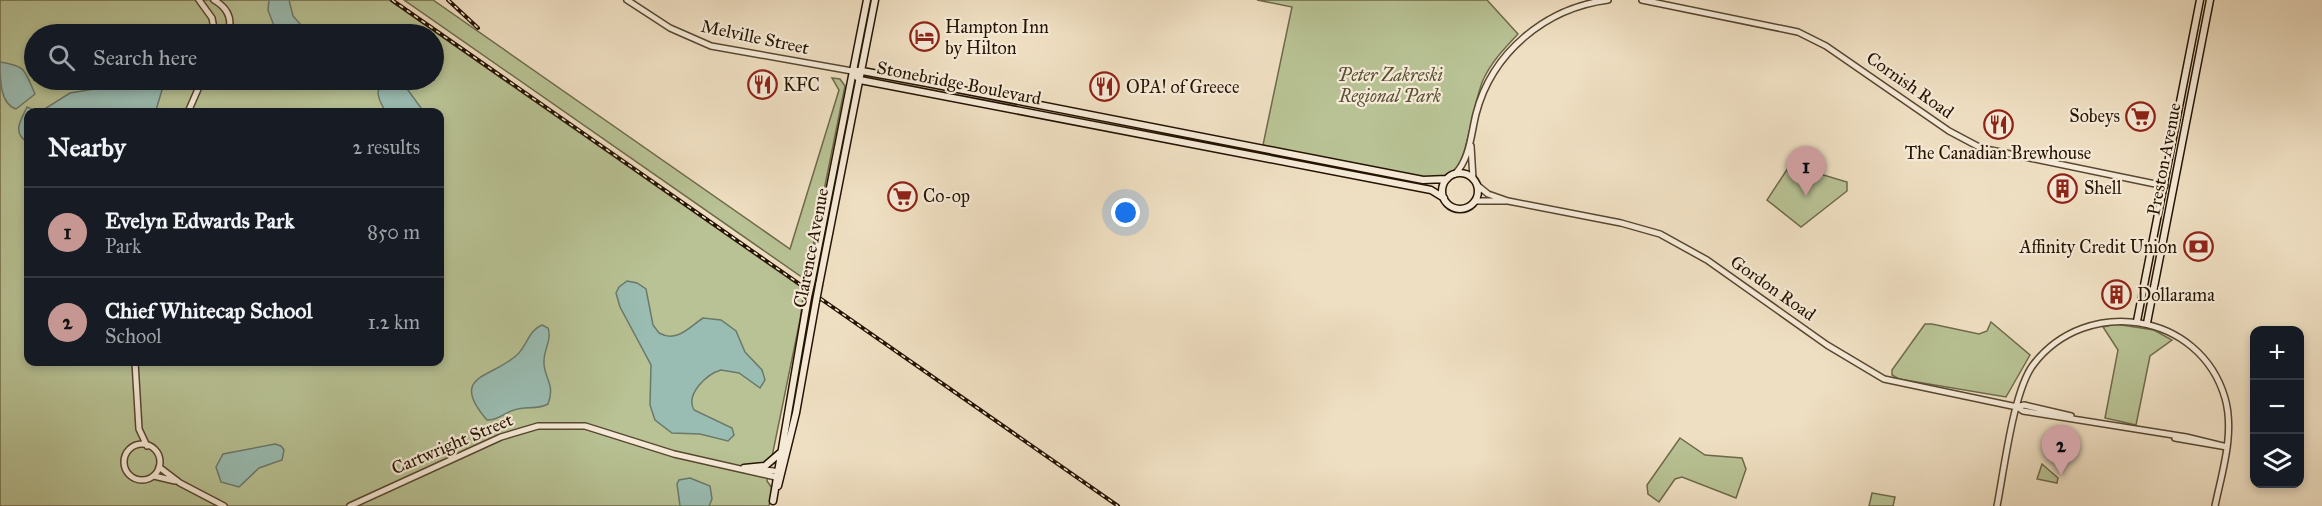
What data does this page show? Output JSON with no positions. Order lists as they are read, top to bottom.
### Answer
{
  "streets": {
    "main road": ["Stonebridge Boulevard", "Preston Avenue", "Clarence Avenue"],
    "street": [
      "Melville Street",
      "Cornish Road",
      "Gordon Road",
      "Cartwright Street"
    ]
  },
  "crossings": [
    ["Melville Street", "Stonebridge Boulevard"],
    ["Melville Street", "Clarence Avenue"],
    ["Stonebridge Boulevard", "Clarence Avenue"],
    ["Stonebridge Boulevard", "Gordon Road"],
    ["Cornish Road", "Preston Avenue"],
    ["Clarence Avenue", "Cartwright Street"]
  ],
  "parks": ["Peter Zakreski Regional Park"],
  "places": {
    "hotel": ["Hampton Inn by Hilton"],
    "restaurant": ["KFC", "OPA! of Greece", "The Canadian Brewhouse"],
    "supermarket": ["Sobeys", "Co-op"],
    "building": ["Shell", "Dollarama"],
    "bank": ["Affinity Credit Union"]
  },
  "page": {
    "search": "Search here",
    "heading": ["Nearby", "2 results"],
    "pins": ["1", "2"],
    "list": [
      {
        "mark": "1",
        "name": "Evelyn Edwards Park",
        "note": "Park",
        "value": "850 m"
      },
      {
        "mark": "2",
        "name": "Chief Whitecap School",
        "note": "School",
        "value": "1.2 km"
      }
    ],
    "map_buttons": ["+", "−"]
  }
}
